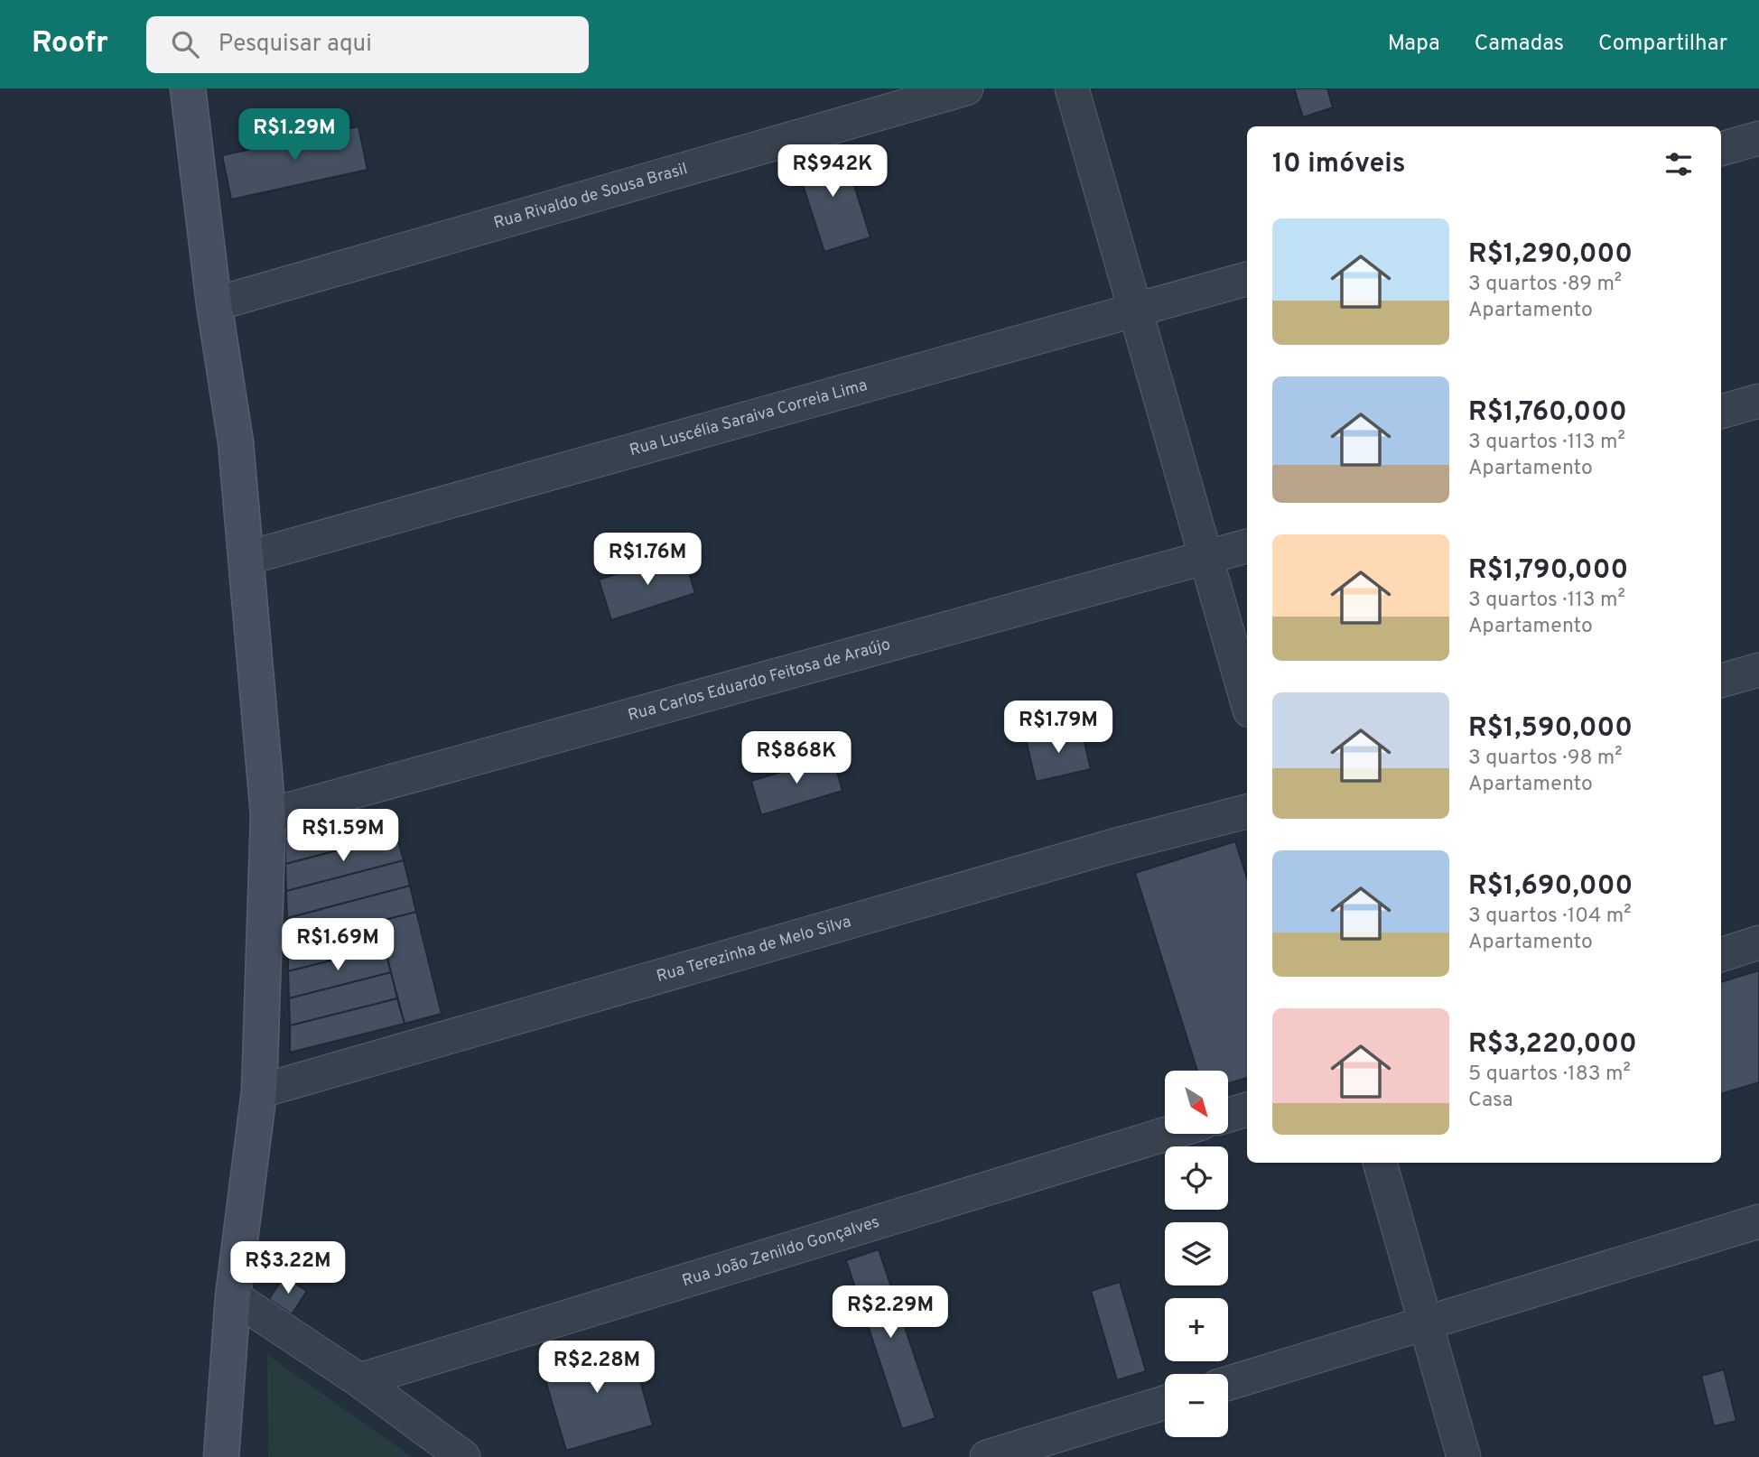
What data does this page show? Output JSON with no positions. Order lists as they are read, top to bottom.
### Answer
{
  "streets": {
    "street": [
      "Rua Rivaldo de Sousa Brasil",
      "Rua Luscélia Saraiva Correia Lima",
      "Rua Carlos Eduardo Feitosa de Araújo",
      "Rua Terezinha de Melo Silva",
      "Rua João Zenildo Gonçalves"
    ]
  },
  "north": "bottom right",
  "page": {
    "header": "Roofr",
    "search": "Pesquisar aqui",
    "nav": ["Mapa", "Camadas", "Compartilhar"],
    "price": [
      "R$1.29M",
      "R$942K",
      "R$1.76M",
      "R$1.79M",
      "R$868K",
      "R$1.59M",
      "R$1.69M",
      "R$3.22M",
      "R$2.29M",
      "R$2.28M"
    ],
    "heading": "10 imóveis",
    "list": [
      {
        "name": "R$1,290,000",
        "note": "3 quartos · 89 m² · Apartamento"
      },
      {
        "name": "R$1,760,000",
        "note": "3 quartos · 113 m² · Apartamento"
      },
      {
        "name": "R$1,790,000",
        "note": "3 quartos · 113 m² · Apartamento"
      },
      {
        "name": "R$1,590,000",
        "note": "3 quartos · 98 m² · Apartamento"
      },
      {
        "name": "R$1,690,000",
        "note": "3 quartos · 104 m² · Apartamento"
      },
      {
        "name": "R$3,220,000",
        "note": "5 quartos · 183 m² · Casa"
      }
    ],
    "map_buttons": ["+", "−"]
  }
}
